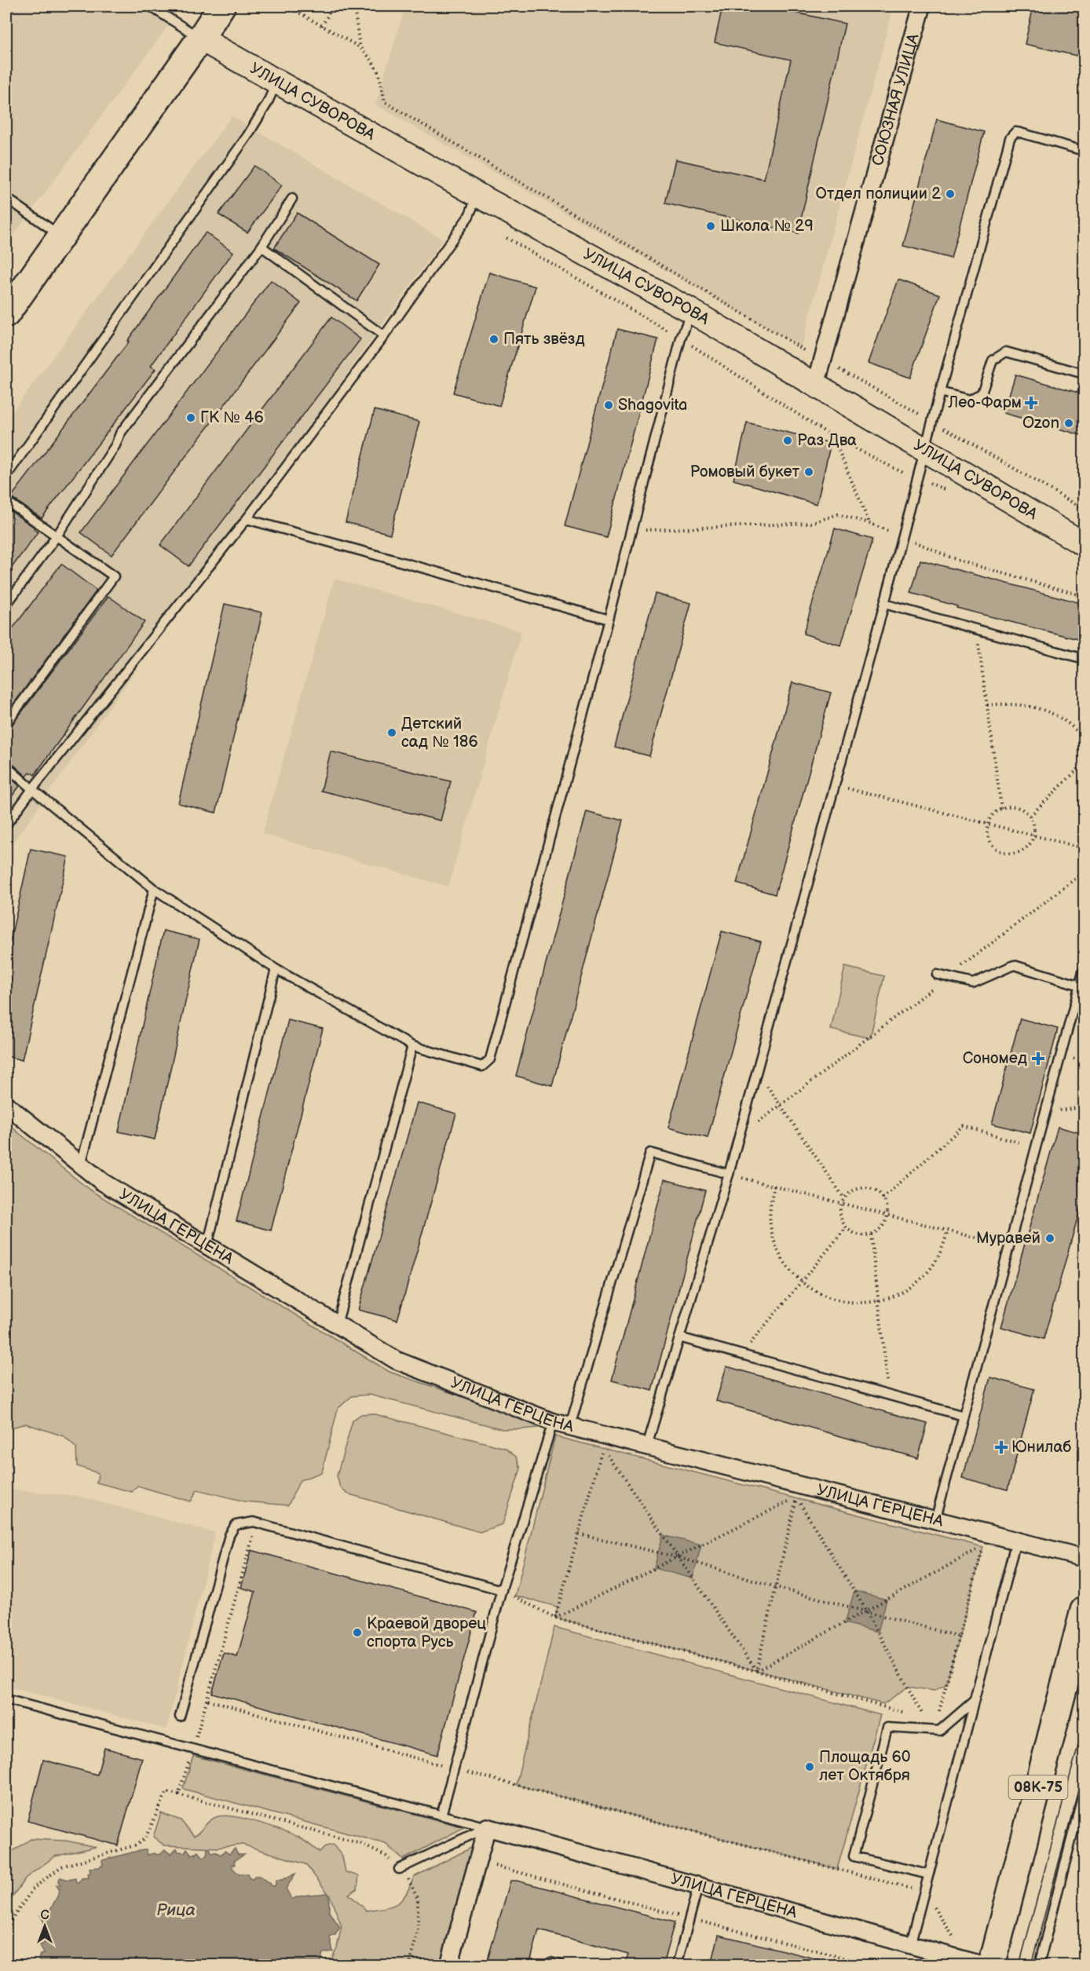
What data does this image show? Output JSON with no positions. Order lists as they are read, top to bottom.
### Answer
{
  "streets": {
    "main road": ["УЛИЦА СУВОРОВА", "08К-75"],
    "street": ["СОЮЗНАЯ УЛИЦА", "УЛИЦА ГЕРЦЕНА"]
  },
  "crossings": [
    ["СОЮЗНАЯ УЛИЦА", "УЛИЦА СУВОРОВА"]
  ],
  "water": ["Рица"],
  "places": {
    "other": [
      "Отдел полиции 2",
      "Школа № 29",
      "Пять звёзд",
      "Shagovita",
      "ГК № 46",
      "Ozon",
      "Раз Два",
      "Ромовый букет",
      "Детский сад № 186",
      "Муравей",
      "Краевой дворец спорта Русь",
      "Площадь 60 лет Октября"
    ],
    "health": ["Лео-Фарм", "Сономед", "Юнилаб"]
  },
  "north": "top"
}
